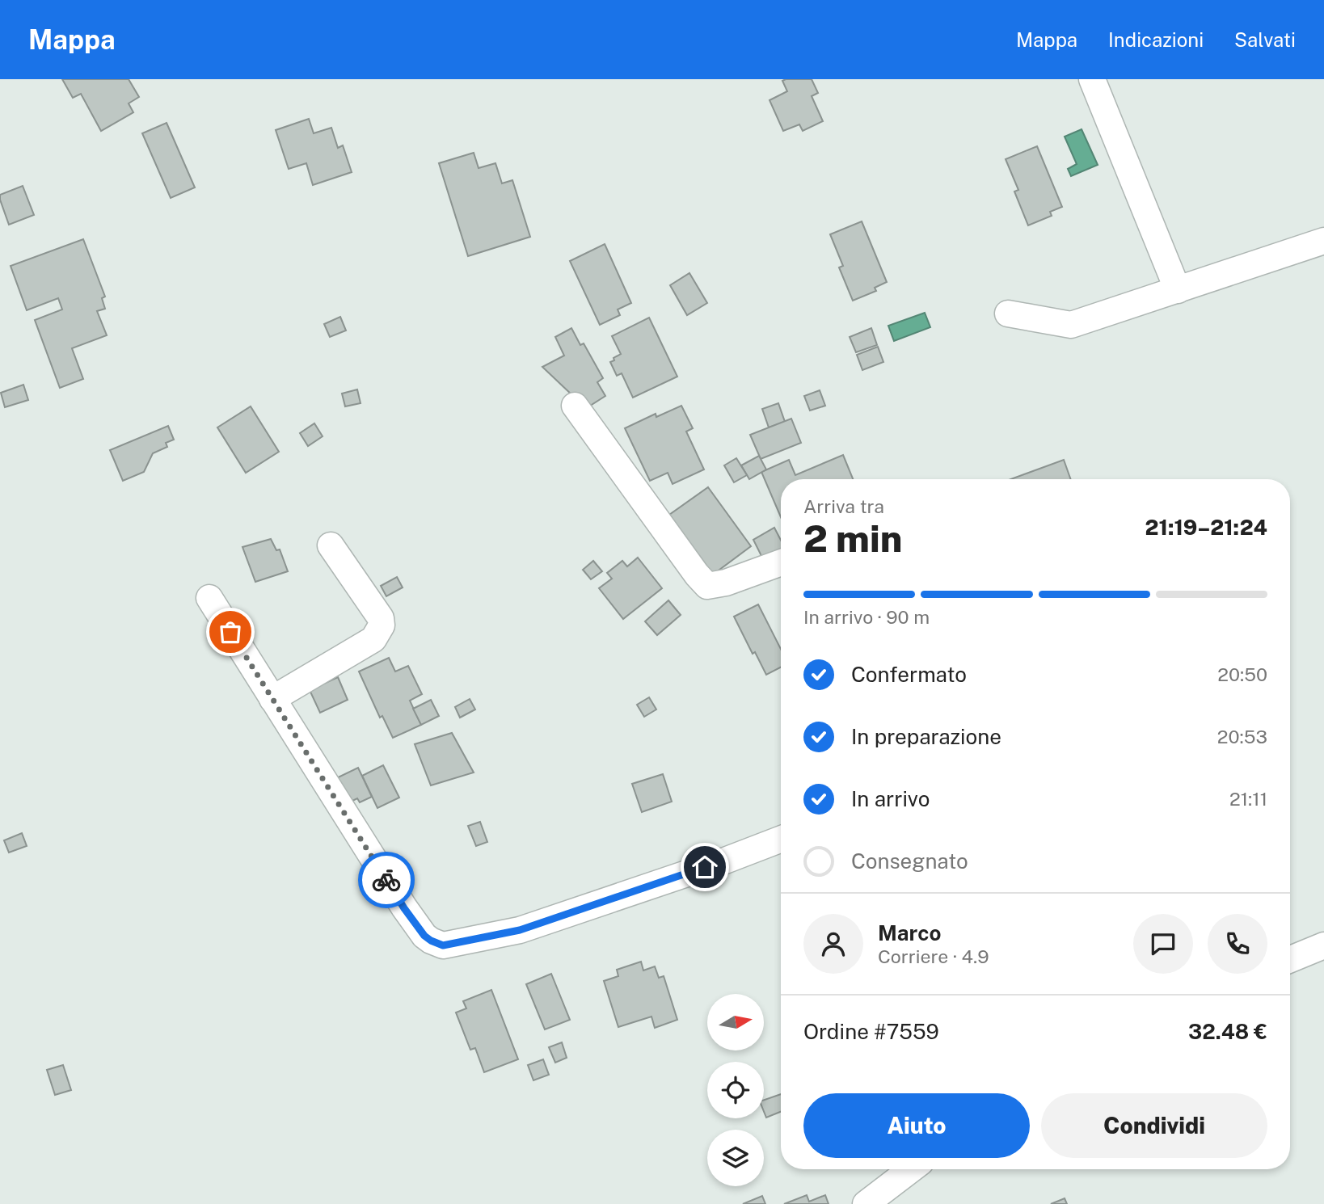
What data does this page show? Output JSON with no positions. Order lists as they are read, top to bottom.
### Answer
{
  "north": "right",
  "page": {
    "header": "Mappa",
    "nav": ["Mappa", "Indicazioni", "Salvati"],
    "heading": ["2 min", "Arriva tra", "21:19–21:24"],
    "panel": [
      "Marco",
      "Corriere · 4.9",
      "Ordine #7559",
      "32.48 €"
    ],
    "bar": "In arrivo · 90 m",
    "list": [
      ["Confermato", "20:50"],
      ["In preparazione", "20:53"],
      ["In arrivo", "21:11"],
      "Consegnato"
    ],
    "buttons": ["Aiuto", "Condividi"]
  }
}
